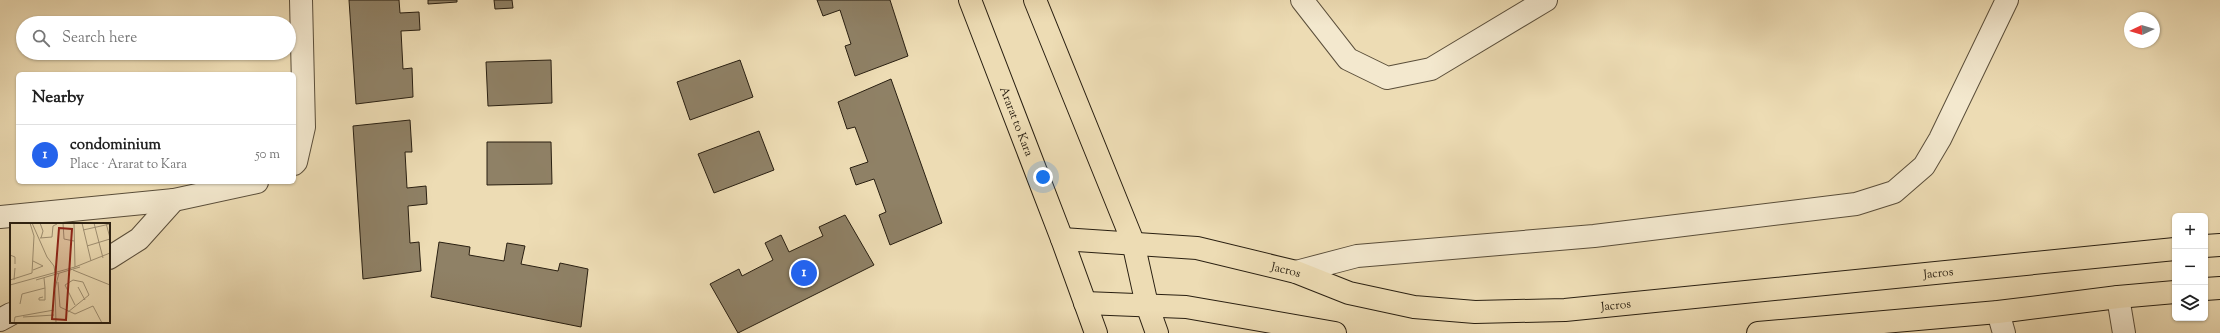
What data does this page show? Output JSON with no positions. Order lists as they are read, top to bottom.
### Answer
{
  "streets": {
    "main road": ["Ararat to Kara", "Jacros"]
  },
  "crossings": [
    ["Ararat to Kara", "Jacros"]
  ],
  "north": "left",
  "page": {
    "search": "Search here",
    "heading": "Nearby",
    "list": [
      {
        "mark": "1",
        "name": "condominium",
        "note": "Place · Ararat to Kara",
        "value": "50 m"
      }
    ],
    "map_buttons": ["+", "−"],
    "pins": "1"
  }
}
